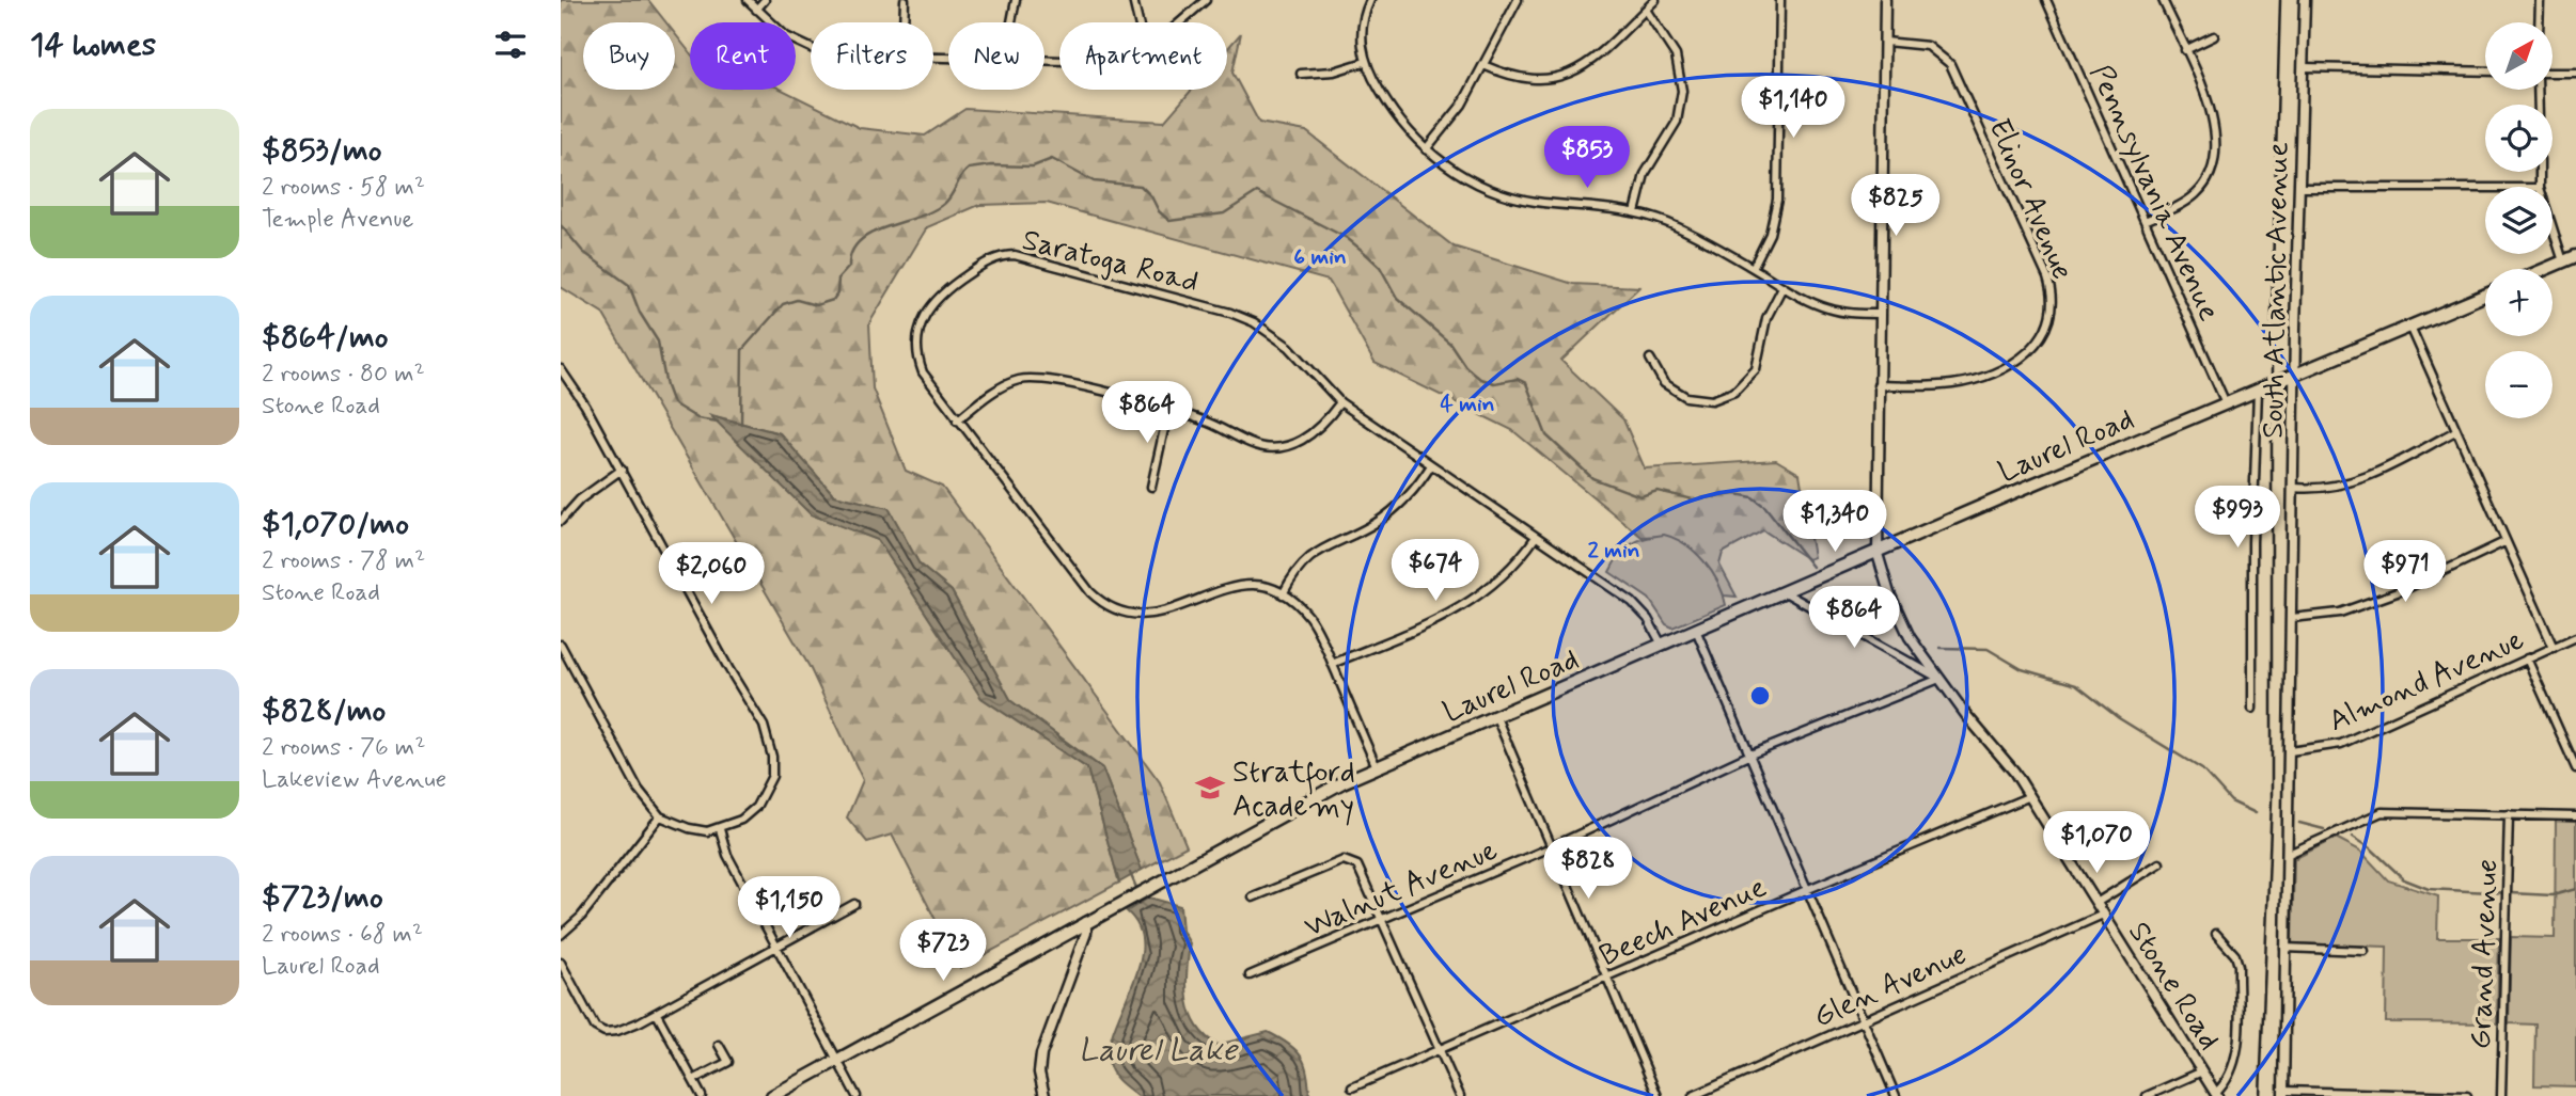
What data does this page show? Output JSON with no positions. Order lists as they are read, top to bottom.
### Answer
{
  "streets": {
    "main road": ["Laurel Road"],
    "street": [
      "Pennsylvania Avenue",
      "Elinor Avenue",
      "Saratoga Road",
      "South Atlantic Avenue",
      "Almond Avenue",
      "Walnut Avenue",
      "Beech Avenue",
      "Grand Avenue",
      "Glen Avenue",
      "Stone Road"
    ]
  },
  "crossings": [
    ["Pennsylvania Avenue", "Laurel Road"],
    ["Elinor Avenue", "Stone Road"],
    ["Saratoga Road", "Laurel Road"],
    ["South Atlantic Avenue", "Laurel Road"],
    ["South Atlantic Avenue", "Almond Avenue"],
    ["Laurel Road", "Stone Road"],
    ["Walnut Avenue", "Stone Road"],
    ["Beech Avenue", "Stone Road"],
    ["Glen Avenue", "Stone Road"]
  ],
  "water": ["Laurel Lake"],
  "places": {
    "school or university": ["Stratford Academy"]
  },
  "north": "top right",
  "page": {
    "heading": "14 homes",
    "map_buttons": ["+", "−"],
    "chip": [
      "Buy",
      "Rent",
      "Filters",
      "New",
      "Apartment"
    ],
    "price": [
      "$1,140",
      "$853",
      "$825",
      "$864",
      "$993",
      "$1,340",
      "$674",
      "$971",
      "$2,060",
      "$864",
      "$1,070",
      "$828",
      "$1,150",
      "$723"
    ],
    "list": [
      {
        "name": "$853/mo",
        "note": "2 rooms · 58 m² · Temple Avenue"
      },
      {
        "name": "$864/mo",
        "note": "2 rooms · 80 m² · Stone Road"
      },
      {
        "name": "$1,070/mo",
        "note": "2 rooms · 78 m² · Stone Road"
      },
      {
        "name": "$828/mo",
        "note": "2 rooms · 76 m² · Lakeview Avenue"
      },
      {
        "name": "$723/mo",
        "note": "2 rooms · 68 m² · Laurel Road"
      }
    ]
  },
  "rings": ["6 min", "4 min", "2 min"]
}
